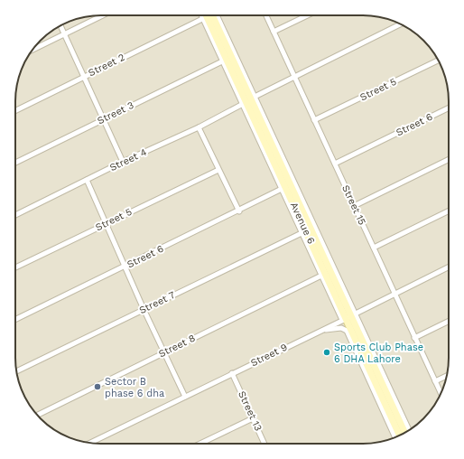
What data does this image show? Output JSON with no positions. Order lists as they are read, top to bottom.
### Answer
{
  "streets": {
    "main road": ["Avenue 6"],
    "street": [
      "Street 2",
      "Street 5",
      "Street 3",
      "Street 6",
      "Street 4",
      "Street 15",
      "Street 7",
      "Street 8",
      "Street 9",
      "Street 13"
    ]
  },
  "crossings": [
    ["Street 5", "Street 15"],
    ["Street 6", "Street 15"],
    ["Street 4", "Street 15"],
    ["Street 4", "Avenue 6"],
    ["Street 15", "Street 9"],
    ["Avenue 6", "Street 9"],
    ["Street 9", "Street 13"]
  ],
  "places": ["Sports Club Phase 6 DHA Lahore", "Sector B phase 6 dha"]
}
